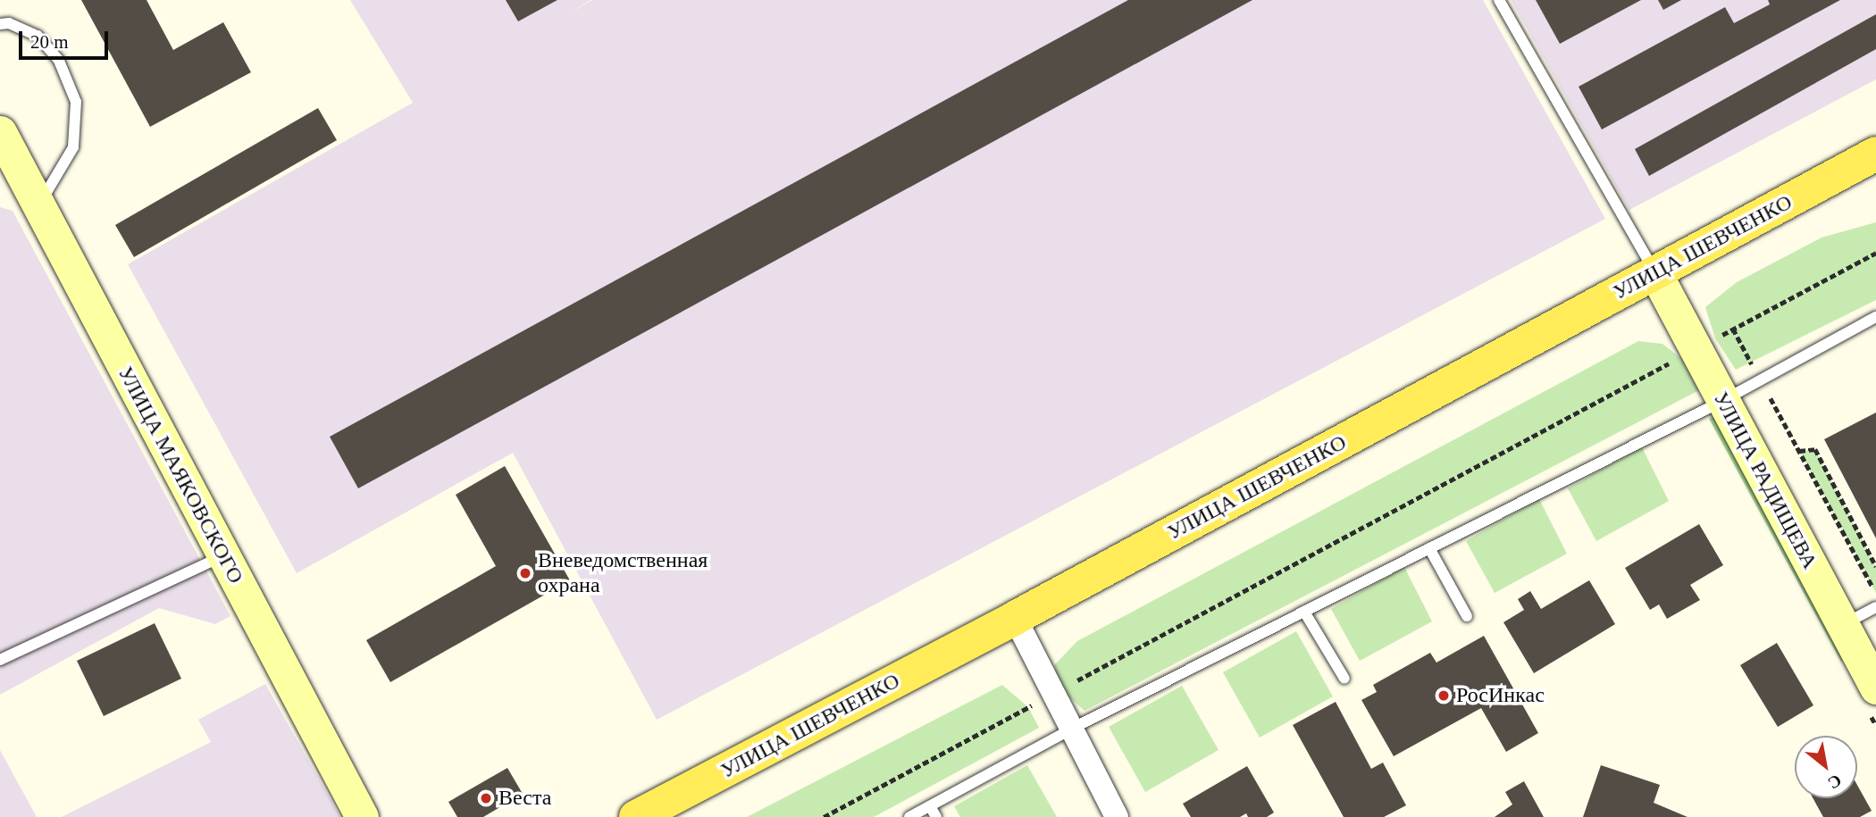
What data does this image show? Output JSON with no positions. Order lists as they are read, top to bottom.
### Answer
{
  "streets": {
    "main road": ["УЛИЦА ШЕВЧЕНКО"],
    "street": ["УЛИЦА МАЯКОВСКОГО", "УЛИЦА РАДИЩЕВА"]
  },
  "crossings": [
    ["УЛИЦА ШЕВЧЕНКО", "УЛИЦА РАДИЩЕВА"]
  ],
  "places": ["Вневедомственная охрана", "РосИнкас", "Веста"],
  "scale_bar": "20 m",
  "north": "bottom right"
}
